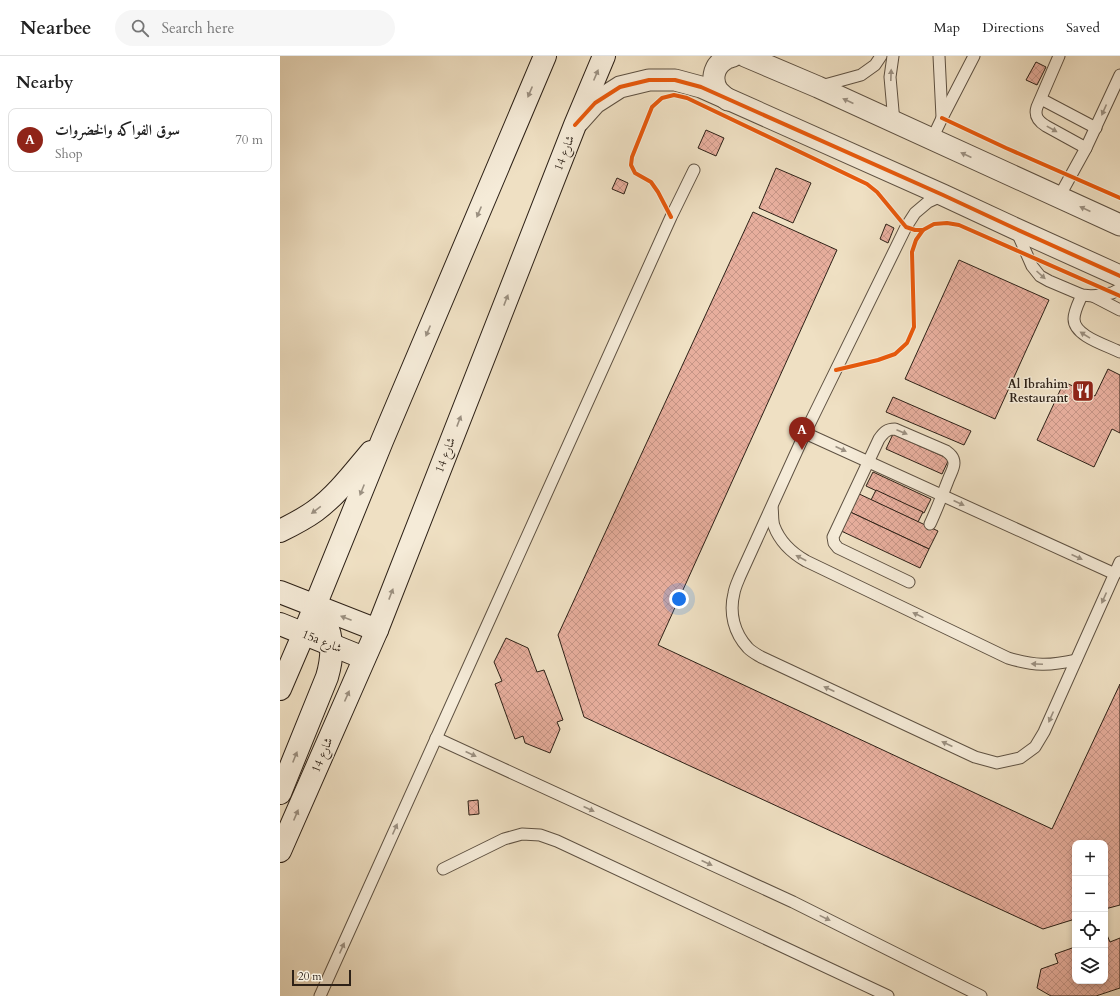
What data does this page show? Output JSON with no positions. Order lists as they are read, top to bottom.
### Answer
{
  "streets": {
    "main road": ["شارع 14", "15a شارع"]
  },
  "crossings": [
    ["شارع 14", "15a شارع"]
  ],
  "places": {
    "restaurant": ["Al Ibrahim Restaurant"]
  },
  "scale_bar": "20 m",
  "page": {
    "header": "Nearbee",
    "search": "Search here",
    "nav": ["Map", "Directions", "Saved"],
    "heading": "Nearby",
    "list": [
      {
        "mark": "A",
        "name": "سوق الفواكه والخضروات",
        "note": "Shop",
        "value": "70 m"
      }
    ],
    "pins": "A",
    "map_buttons": ["+", "−"],
    "scale": "20 m"
  }
}
